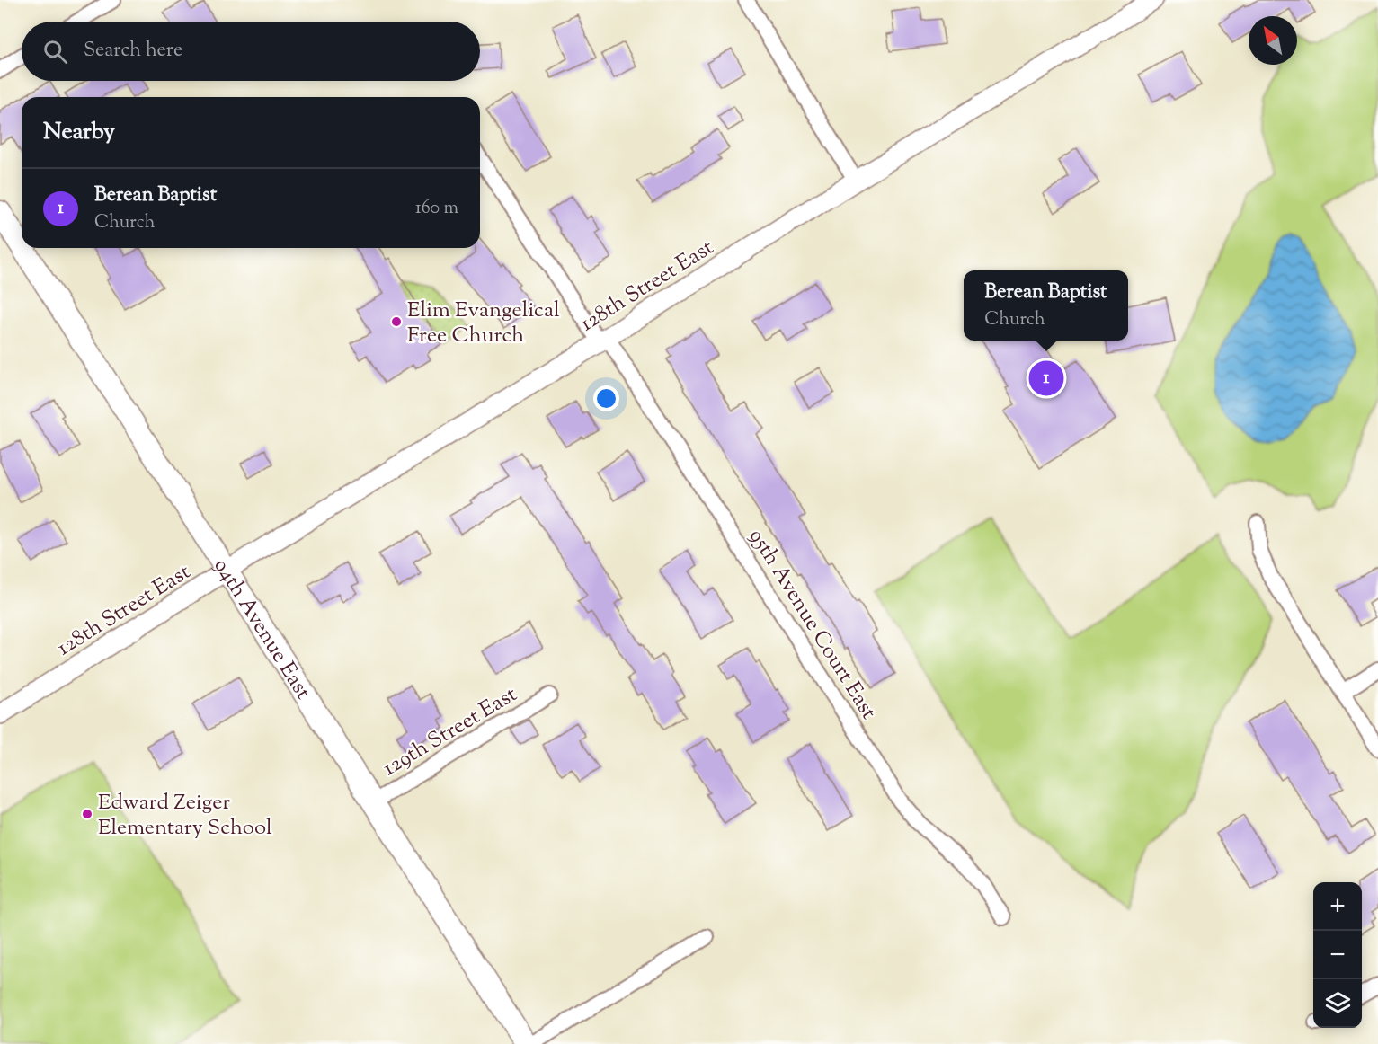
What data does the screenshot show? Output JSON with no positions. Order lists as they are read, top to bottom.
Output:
{
  "streets": {
    "main road": ["94th Avenue East"],
    "street": ["128th Street East", "95th Avenue Court East", "129th Street East"]
  },
  "crossings": [
    ["128th Street East", "95th Avenue Court East"],
    ["128th Street East", "94th Avenue East"],
    ["94th Avenue East", "129th Street East"]
  ],
  "places": ["Elim Evangelical Free Church", "Edward Zeiger Elementary School"],
  "north": "top left",
  "page": {
    "search": "Search here",
    "heading": "Nearby",
    "list": [
      {
        "mark": "1",
        "name": "Berean Baptist",
        "note": "Church",
        "value": "160 m"
      }
    ],
    "popup": ["Berean Baptist", "Church"],
    "pins": "1",
    "map_buttons": ["+", "−"]
  }
}
